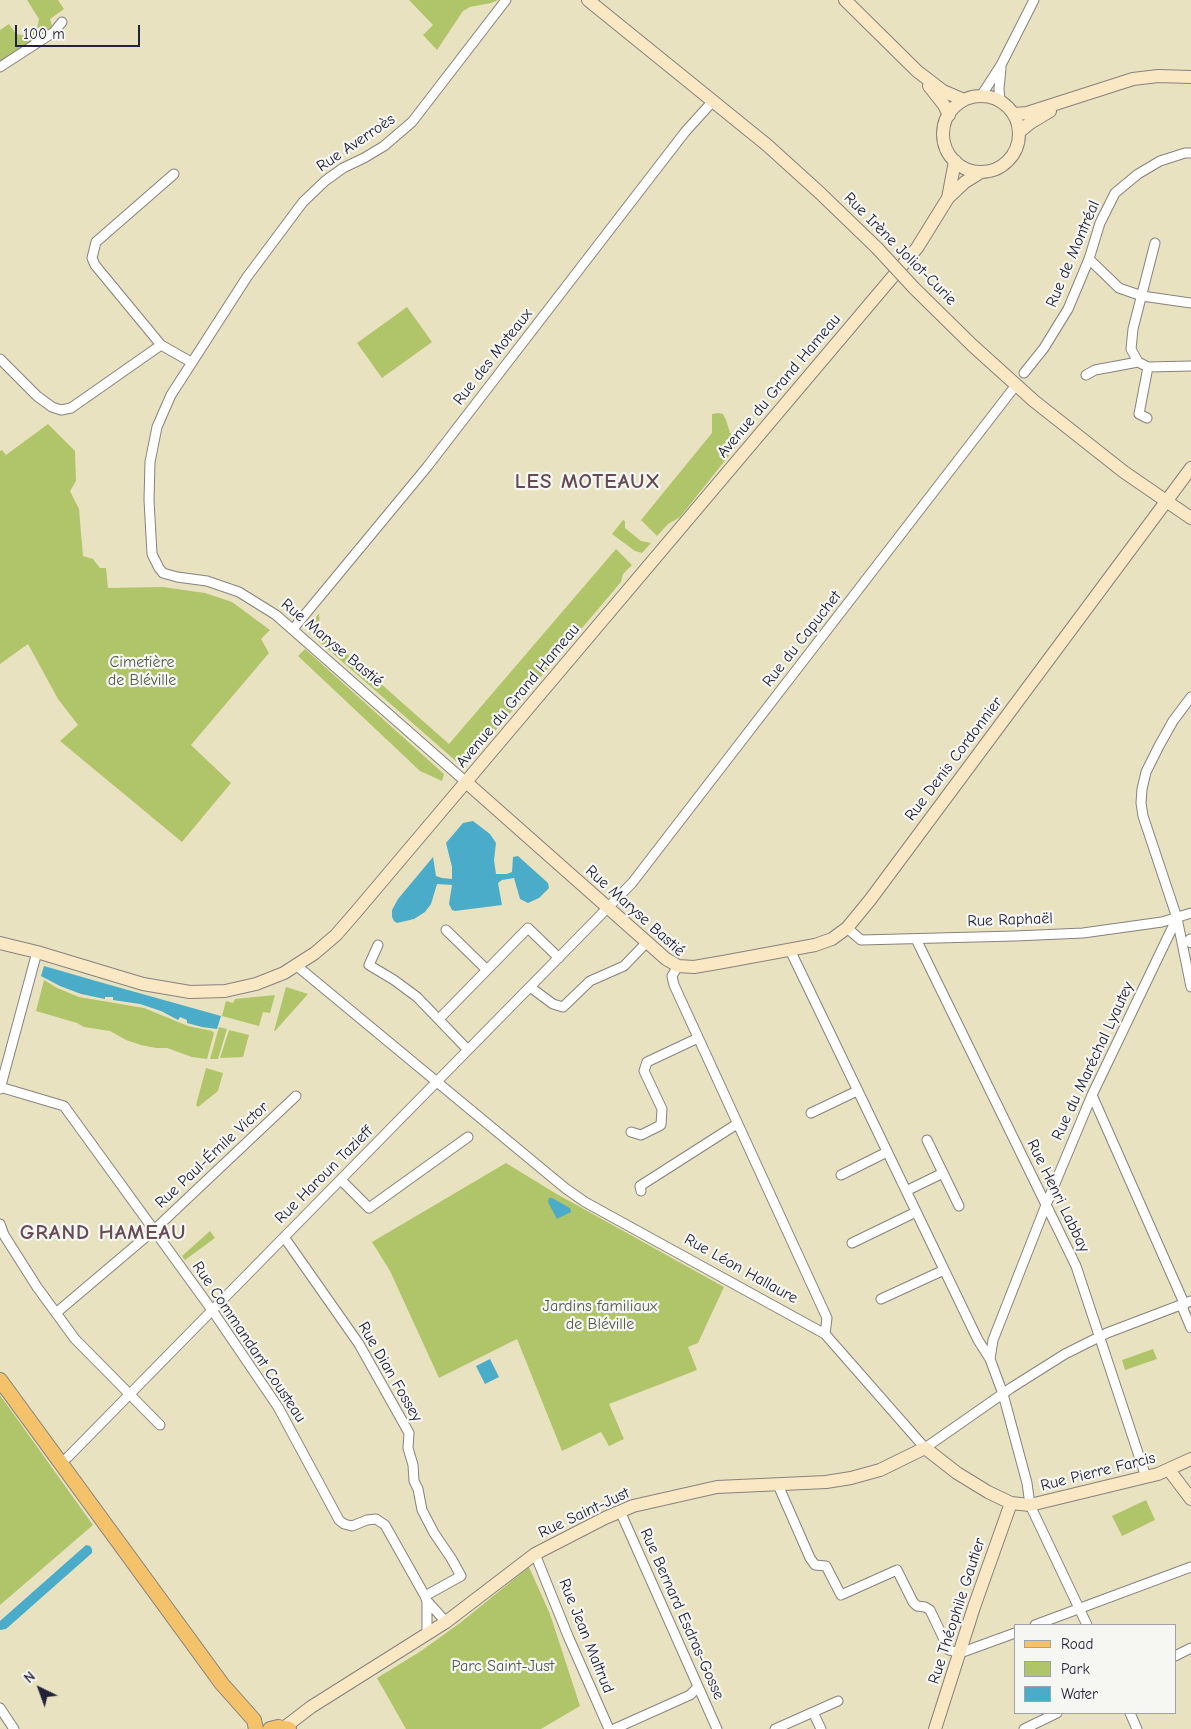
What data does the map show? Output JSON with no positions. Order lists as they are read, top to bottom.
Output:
{
  "streets": {
    "street": [
      "Rue Averroès",
      "Rue Irène Joliot-Curie",
      "Rue de Montréal",
      "Rue des Moteaux",
      "Avenue du Grand Hameau",
      "Rue du Capuchet",
      "Rue Maryse Bastié",
      "Rue Denis Cordonnier",
      "Rue Raphaël",
      "Rue du Maréchal Lyautey",
      "Rue Paul-Émile Victor",
      "Rue Haroun Tazieff",
      "Rue Henri Labbay",
      "Rue Léon Hallaure",
      "Rue Commandant Cousteau",
      "Rue Dian Fossey",
      "Rue Pierre Farcis",
      "Rue Saint-Just",
      "Rue Théophile Gautier",
      "Rue Bernard Esdras-Gosse",
      "Rue Jean Maltrud"
    ]
  },
  "crossings": [
    ["Rue Averroès", "Rue Maryse Bastié"],
    ["Rue Irène Joliot-Curie", "Rue des Moteaux"],
    ["Rue Irène Joliot-Curie", "Rue du Capuchet"],
    ["Rue Irène Joliot-Curie", "Rue Denis Cordonnier"],
    ["Rue des Moteaux", "Rue Maryse Bastié"],
    ["Avenue du Grand Hameau", "Rue Maryse Bastié"],
    ["Avenue du Grand Hameau", "Rue Léon Hallaure"],
    ["Rue du Capuchet", "Rue Maryse Bastié"],
    ["Rue du Capuchet", "Rue Haroun Tazieff"],
    ["Rue Maryse Bastié", "Rue Denis Cordonnier"],
    ["Rue Maryse Bastié", "Rue Haroun Tazieff"],
    ["Rue Maryse Bastié", "Rue Léon Hallaure"],
    ["Rue Denis Cordonnier", "Rue Raphaël"],
    ["Rue Raphaël", "Rue du Maréchal Lyautey"],
    ["Rue Raphaël", "Rue Henri Labbay"],
    ["Rue du Maréchal Lyautey", "Rue Henri Labbay"],
    ["Rue Paul-Émile Victor", "Rue Commandant Cousteau"],
    ["Rue Haroun Tazieff", "Rue Léon Hallaure"],
    ["Rue Haroun Tazieff", "Rue Commandant Cousteau"],
    ["Rue Haroun Tazieff", "Rue Dian Fossey"],
    ["Rue Henri Labbay", "Rue Pierre Farcis"],
    ["Rue Léon Hallaure", "Rue Pierre Farcis"],
    ["Rue Léon Hallaure", "Rue Saint-Just"],
    ["Rue Léon Hallaure", "Rue Théophile Gautier"],
    ["Rue Commandant Cousteau", "Rue Dian Fossey"],
    ["Rue Commandant Cousteau", "Rue Saint-Just"],
    ["Rue Pierre Farcis", "Rue Théophile Gautier"],
    ["Rue Saint-Just", "Rue Bernard Esdras-Gosse"],
    ["Rue Saint-Just", "Rue Jean Maltrud"]
  ],
  "districts": ["LES MOTEAUX", "GRAND HAMEAU"],
  "parks": ["Cimetière de Bléville", "Jardins familiaux de Bléville", "Parc Saint-Just"],
  "legend": ["Road", "Park", "Water"],
  "scale_bar": "100 m",
  "north": "top left"
}
